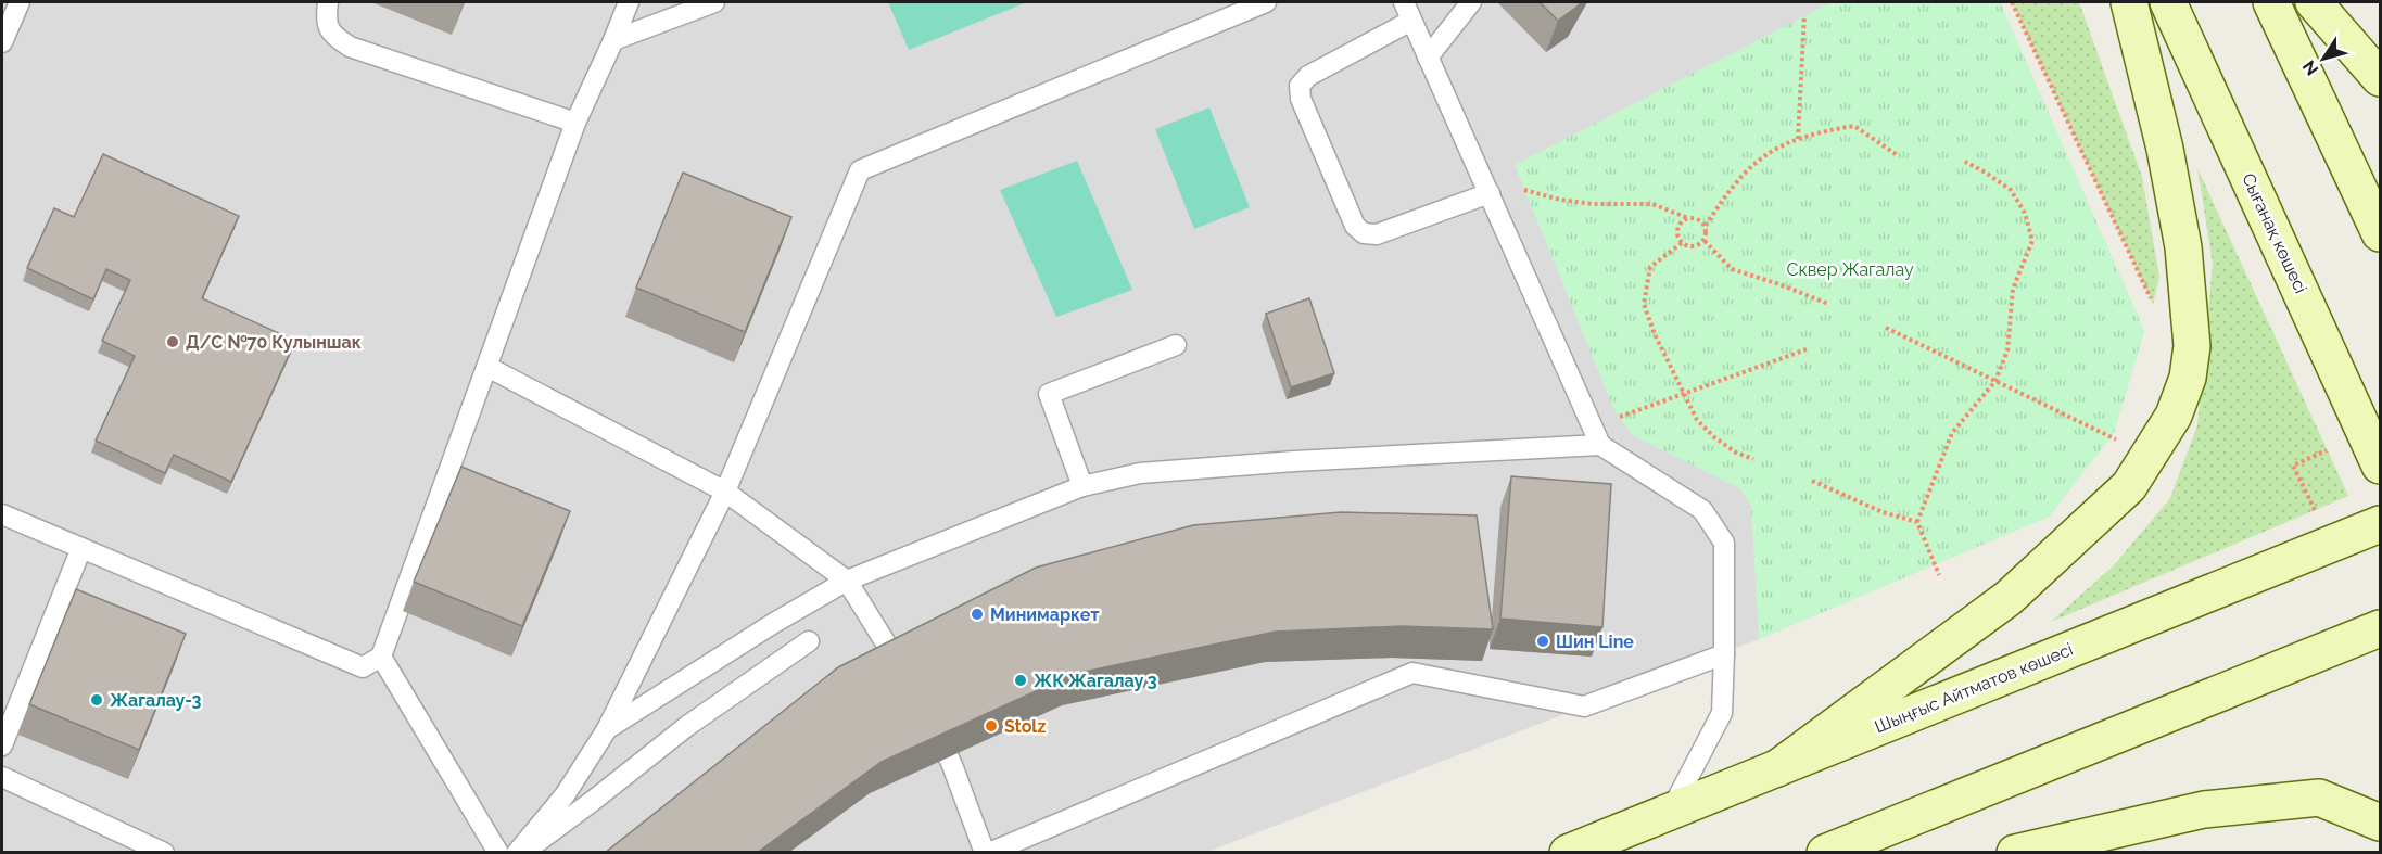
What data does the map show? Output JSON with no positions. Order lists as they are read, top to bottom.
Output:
{
  "streets": {
    "main road": ["Сығанақ көшесі", "Шыңғыс Айтматов көшесі"]
  },
  "parks": ["Сквер Жагалау"],
  "places": [
    "Д/С №70 Кулыншак",
    "Минимаркет",
    "Шин Line",
    "ЖК Жагалау 3",
    "Жагалау-3",
    "Stolz"
  ],
  "north": "bottom left"
}
